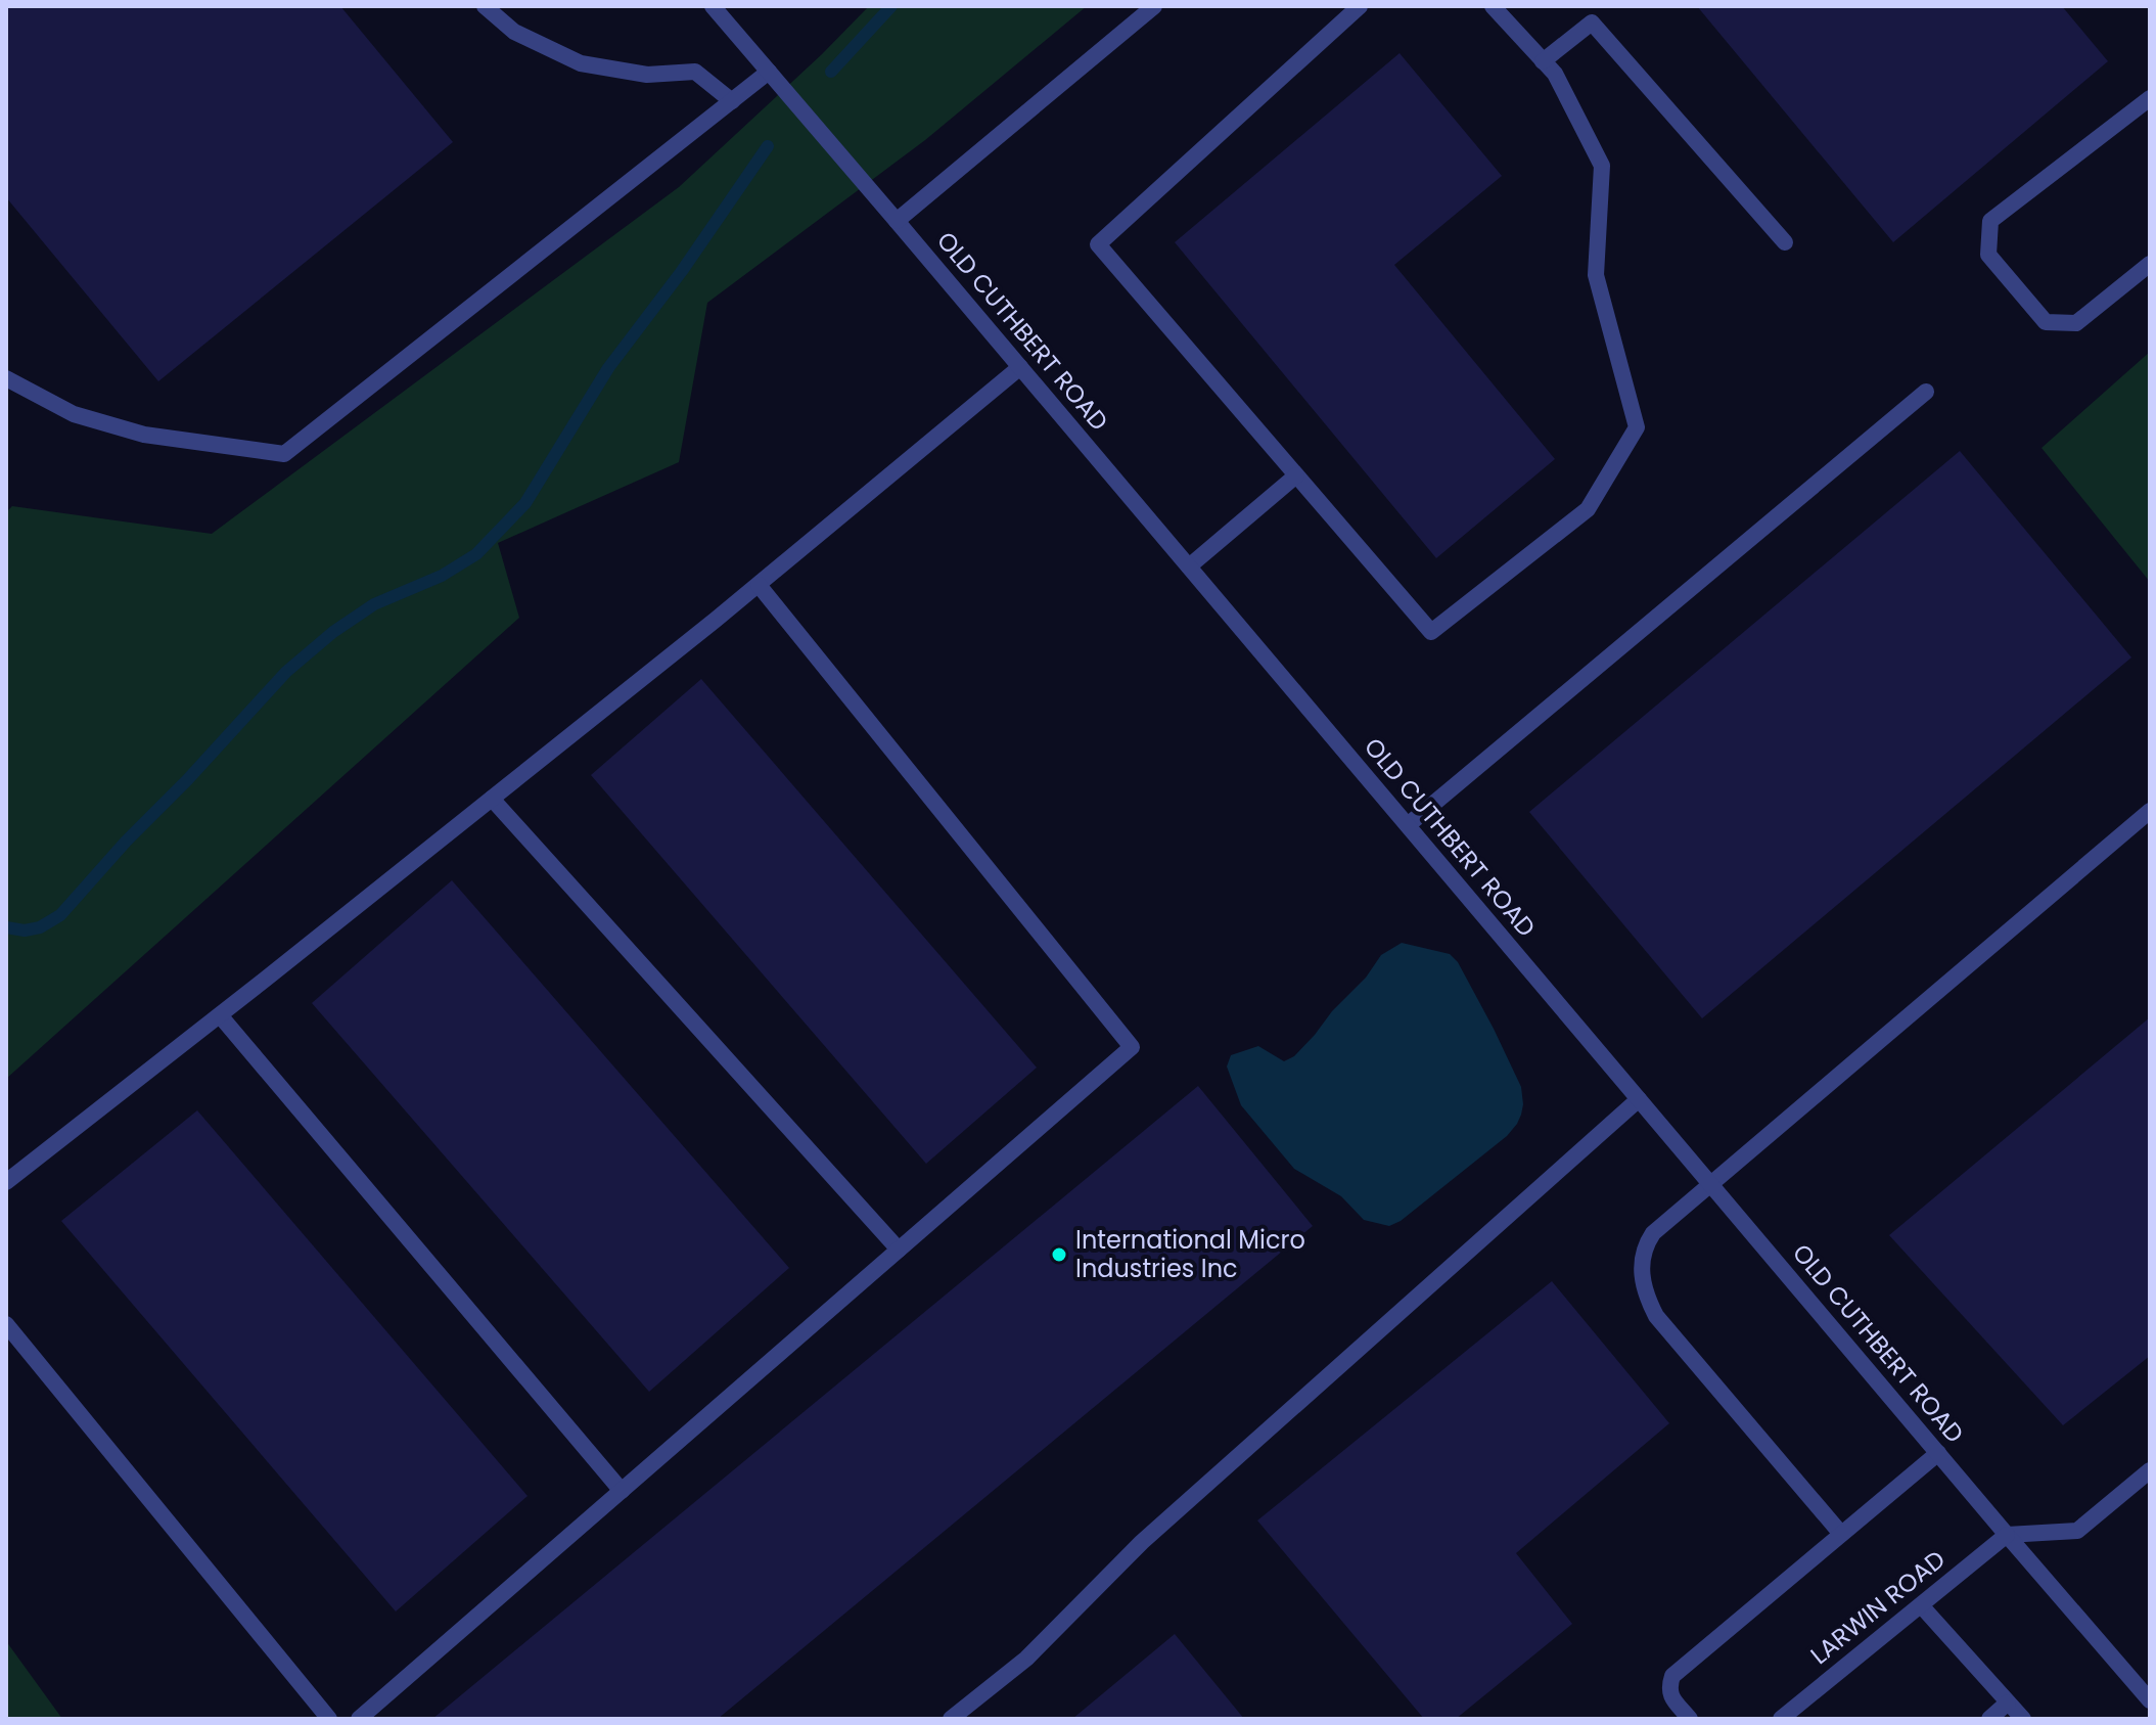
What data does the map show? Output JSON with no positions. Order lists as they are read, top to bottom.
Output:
{
  "streets": {
    "street": ["OLD CUTHBERT ROAD", "LARWIN ROAD"]
  },
  "crossings": [
    ["OLD CUTHBERT ROAD", "LARWIN ROAD"]
  ],
  "places": ["International Micro Industries Inc"]
}
